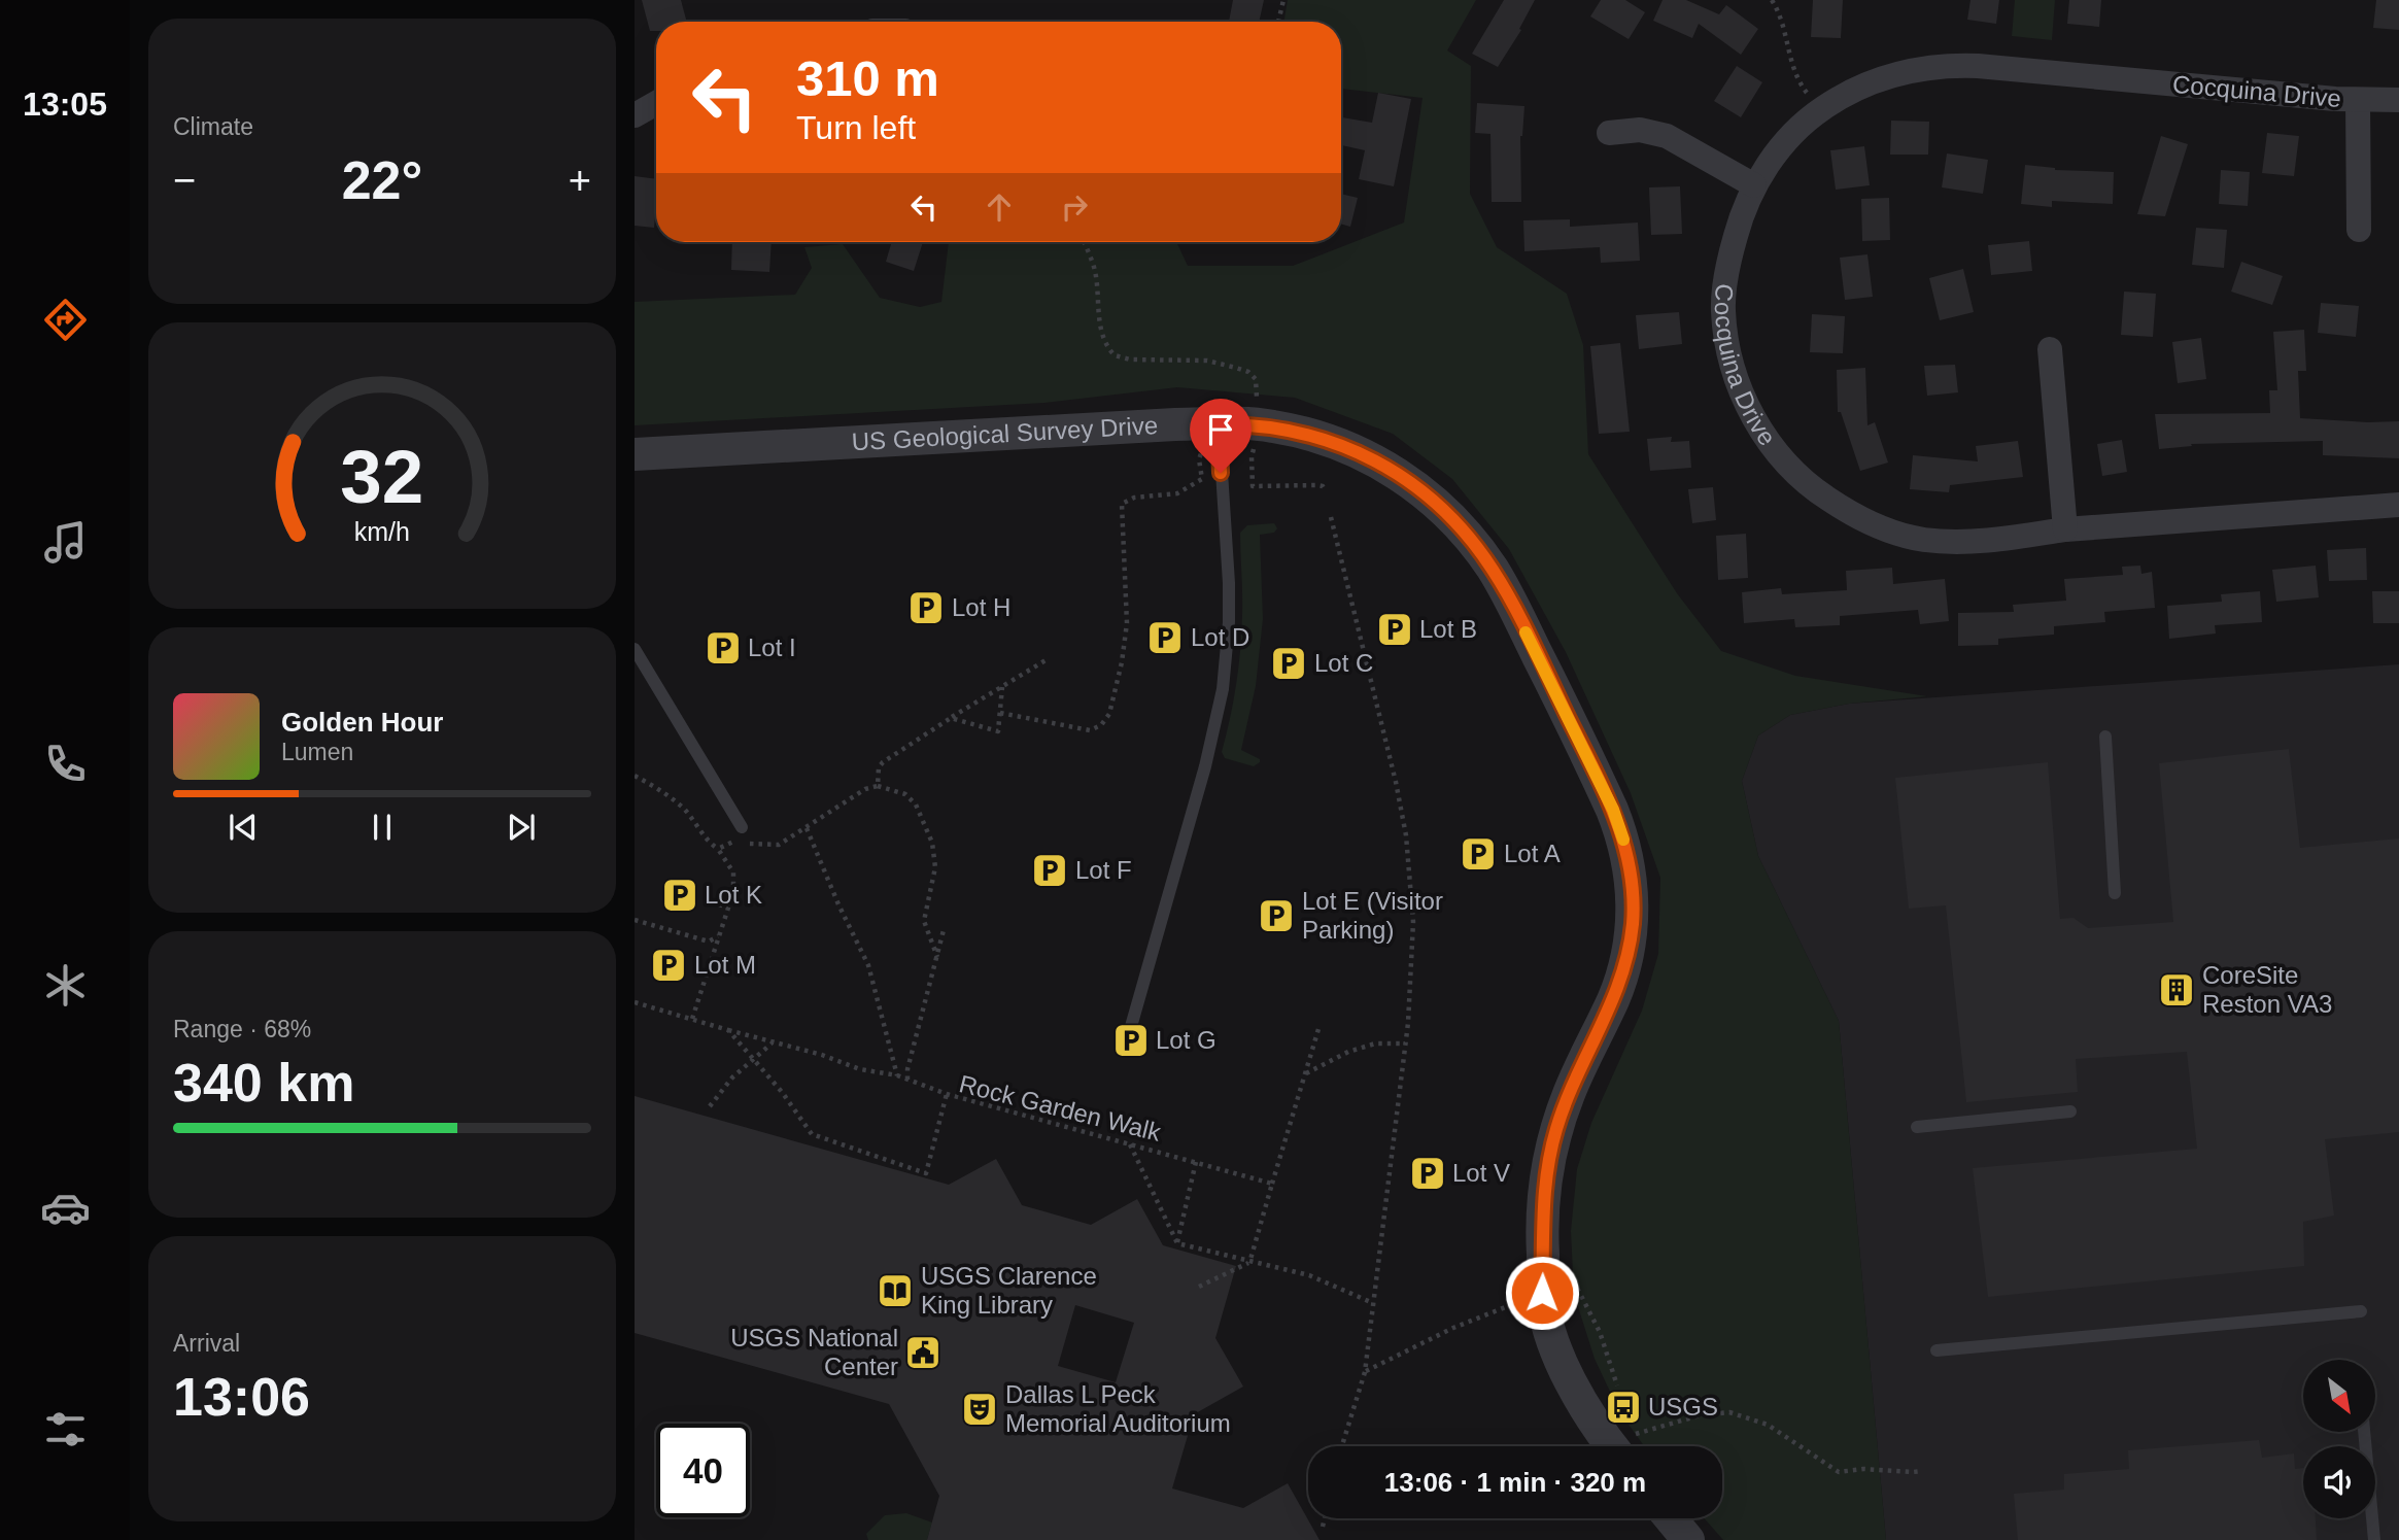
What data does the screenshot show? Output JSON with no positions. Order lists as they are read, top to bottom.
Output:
{
  "streets": {
    "street": ["Cocquina Drive", "US Geological Survey Drive"],
    "path": ["Rock Garden Walk"]
  },
  "places": {
    "parking": [
      "Lot H",
      "Lot B",
      "Lot D",
      "Lot I",
      "Lot C",
      "Lot A",
      "Lot F",
      "Lot K",
      "Lot E (Visitor Parking)",
      "Lot M",
      "Lot G",
      "Lot V"
    ],
    "building": ["CoreSite Reston VA3"],
    "library": ["USGS Clarence King Library"],
    "public building": ["USGS National Center"],
    "bus stop": ["USGS"],
    "theatre": ["Dallas L Peck Memorial Auditorium"]
  },
  "north": "bottom right",
  "page": {
    "tabs": "13:05",
    "tile": [
      "Climate",
      ["Range · 68%", "340 km"],
      ["Arrival", "13:06"]
    ],
    "turn": ["310 m", "Turn left"],
    "heat": ["−", "22°", "+"],
    "song": ["Golden Hour", "Lumen"],
    "limit": "40",
    "trip": "13:06 · 1 min · 320 m",
    "gauge": ["32", "km/h"]
  }
}
